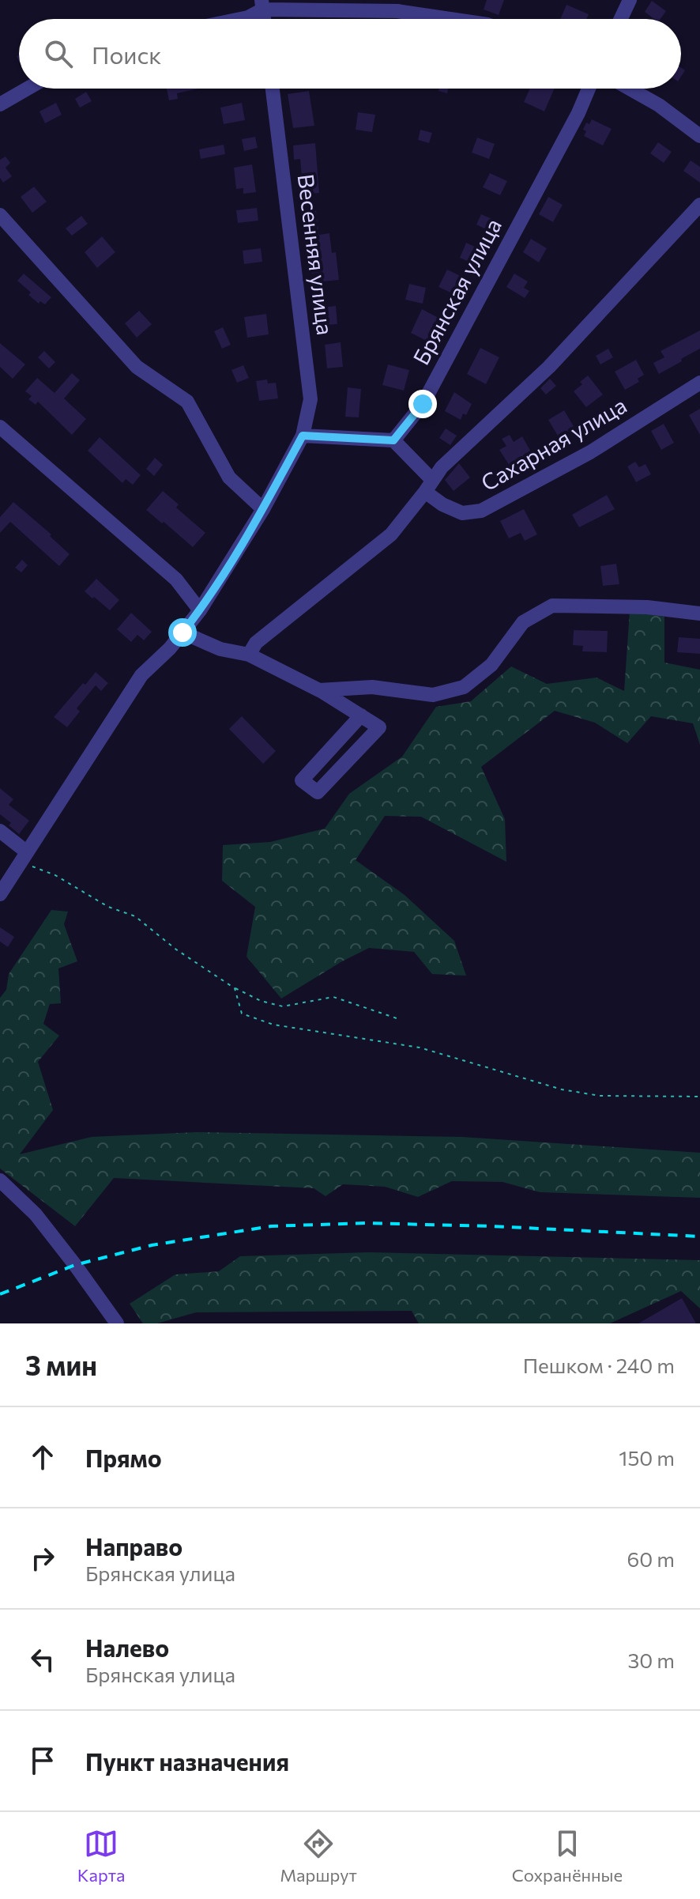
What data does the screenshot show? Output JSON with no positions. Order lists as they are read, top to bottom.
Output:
{
  "streets": {
    "street": ["Весенняя улица", "Брянская улица", "Сахарная улица"]
  },
  "crossings": [
    ["Брянская улица", "Сахарная улица"]
  ],
  "page": {
    "search": "Поиск",
    "heading": ["3 мин", "Пешком · 240 m"],
    "list": [
      ["Прямо", "150 m"],
      ["Направо", "Брянская улица", "60 m"],
      ["Налево", "Брянская улица", "30 m"],
      "Пункт назначения"
    ],
    "nav": ["Карта", "Маршрут", "Сохранённые"]
  }
}
